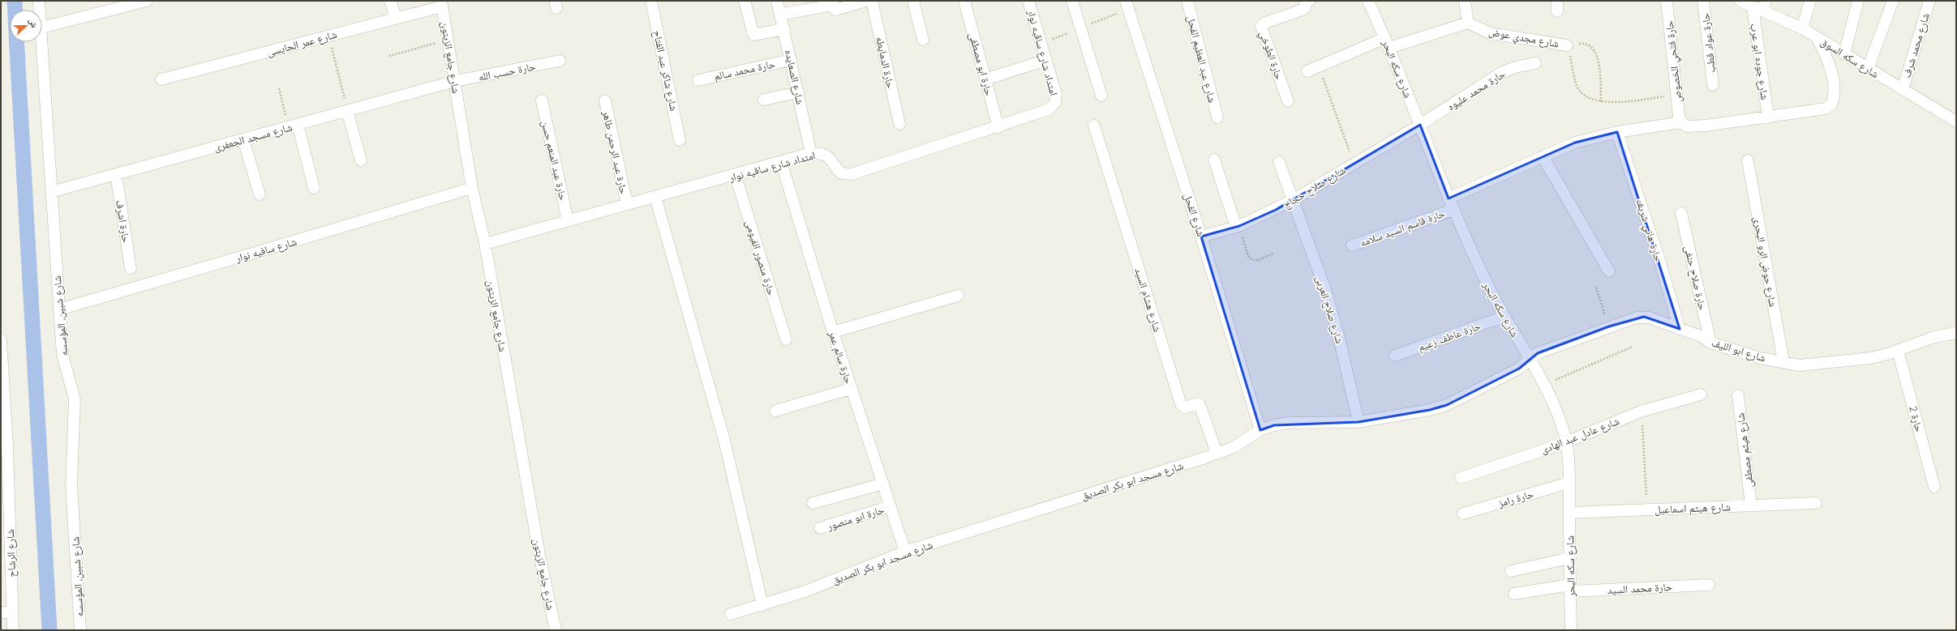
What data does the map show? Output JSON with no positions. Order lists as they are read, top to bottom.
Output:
{
  "streets": {
    "street": [
      "شارع مجدي عوض",
      "شارع عمر الحايسى",
      "حارة عواد قطب",
      "شارع محمد شرف",
      "امتداد شارع ساقيه نوار",
      "حارة الطوخي",
      "شارع جامع الزيتون",
      "شارع سكه السوق",
      "شارع عبد العظيم الفحل",
      "حارة فتحي الخصوص",
      "شارع جوده ابو عرب",
      "حارة الدمايطه",
      "حارة ابو مصطفى",
      "شارع سكه البحر",
      "حارة محمد سالم",
      "شارع شاكر عبد الفتاح",
      "حارة حسب الله",
      "شارع الصعايده",
      "حارة محمد عليوه",
      "شارع مسجد الجعفرى",
      "حارة عبد الرحمن طاهر",
      "حارة عبد المنعم حسن",
      "شارع صلاح حجاج",
      "شارع الفحل",
      "حارة اشرف",
      "حارة قاسم السيد سلامه",
      "حارة هاني شريف",
      "شارع سافيه نوار",
      "حارة منصور الفيومى",
      "شارع حوض الرو البحرى",
      "حارة صلاح حنفى",
      "شارع هشام السيد",
      "شارع صلاح العربى",
      "شارع شبين, المؤسسه",
      "حارة عاطف زعيم",
      "شارع ابو الليف",
      "حارة سالم عمر",
      "حارة 2",
      "شارع عادل عبد الهادى",
      "شارع هيثم مصطفى",
      "شارع مسجد ابو بكر الصديق",
      "حارة رامز",
      "شارع هيثم اسماعيل",
      "حارة ابو منصور",
      "شارع الرشاح",
      "حارة محمد السيد"
    ]
  },
  "crossings": [
    ["شارع عمر الحايسى", "شارع جامع الزيتون"],
    ["شارع محمد شرف", "شارع سكه السوق"],
    ["امتداد شارع ساقيه نوار", "شارع جامع الزيتون"],
    ["امتداد شارع ساقيه نوار", "حارة ابو مصطفى"],
    ["امتداد شارع ساقيه نوار", "شارع الصعايده"],
    ["امتداد شارع ساقيه نوار", "حارة عبد الرحمن طاهر"],
    ["امتداد شارع ساقيه نوار", "حارة عبد المنعم حسن"],
    ["امتداد شارع ساقيه نوار", "حارة منصور الفيومى"],
    ["امتداد شارع ساقيه نوار", "حارة سالم عمر"],
    ["شارع جامع الزيتون", "حارة حسب الله"],
    ["شارع جامع الزيتون", "شارع مسجد الجعفرى"],
    ["شارع جامع الزيتون", "شارع سافيه نوار"],
    ["شارع سكه السوق", "شارع جوده ابو عرب"],
    ["شارع سكه البحر", "حارة محمد عليوه"],
    ["شارع سكه البحر", "شارع صلاح حجاج"],
    ["شارع سكه البحر", "حارة قاسم السيد سلامه"],
    ["شارع سكه البحر", "حارة عاطف زعيم"],
    ["شارع سكه البحر", "شارع ابو الليف"],
    ["شارع سكه البحر", "شارع عادل عبد الهادى"],
    ["شارع سكه البحر", "شارع مسجد ابو بكر الصديق"],
    ["شارع سكه البحر", "حارة رامز"],
    ["شارع سكه البحر", "شارع هيثم اسماعيل"],
    ["شارع سكه البحر", "حارة محمد السيد"],
    ["حارة محمد سالم", "شارع الصعايده"],
    ["حارة حسب الله", "شارع مسجد الجعفرى"],
    ["حارة محمد عليوه", "شارع صلاح حجاج"],
    ["شارع مسجد الجعفرى", "حارة اشرف"],
    ["شارع مسجد الجعفرى", "شارع شبين, المؤسسه"],
    ["شارع صلاح حجاج", "شارع الفحل"],
    ["شارع صلاح حجاج", "شارع صلاح العربى"],
    ["شارع الفحل", "شارع مسجد ابو بكر الصديق"],
    ["حارة هاني شريف", "شارع ابو الليف"],
    ["شارع سافيه نوار", "شارع شبين, المؤسسه"],
    ["شارع حوض الرو البحرى", "شارع ابو الليف"],
    ["حارة صلاح حنفى", "شارع ابو الليف"],
    ["شارع هشام السيد", "شارع مسجد ابو بكر الصديق"],
    ["شارع صلاح العربى", "شارع مسجد ابو بكر الصديق"],
    ["شارع ابو الليف", "حارة 2"],
    ["شارع ابو الليف", "شارع مسجد ابو بكر الصديق"],
    ["حارة سالم عمر", "شارع مسجد ابو بكر الصديق"],
    ["حارة سالم عمر", "حارة ابو منصور"],
    ["شارع هيثم مصطفى", "شارع هيثم اسماعيل"]
  ],
  "north": "right"
}
